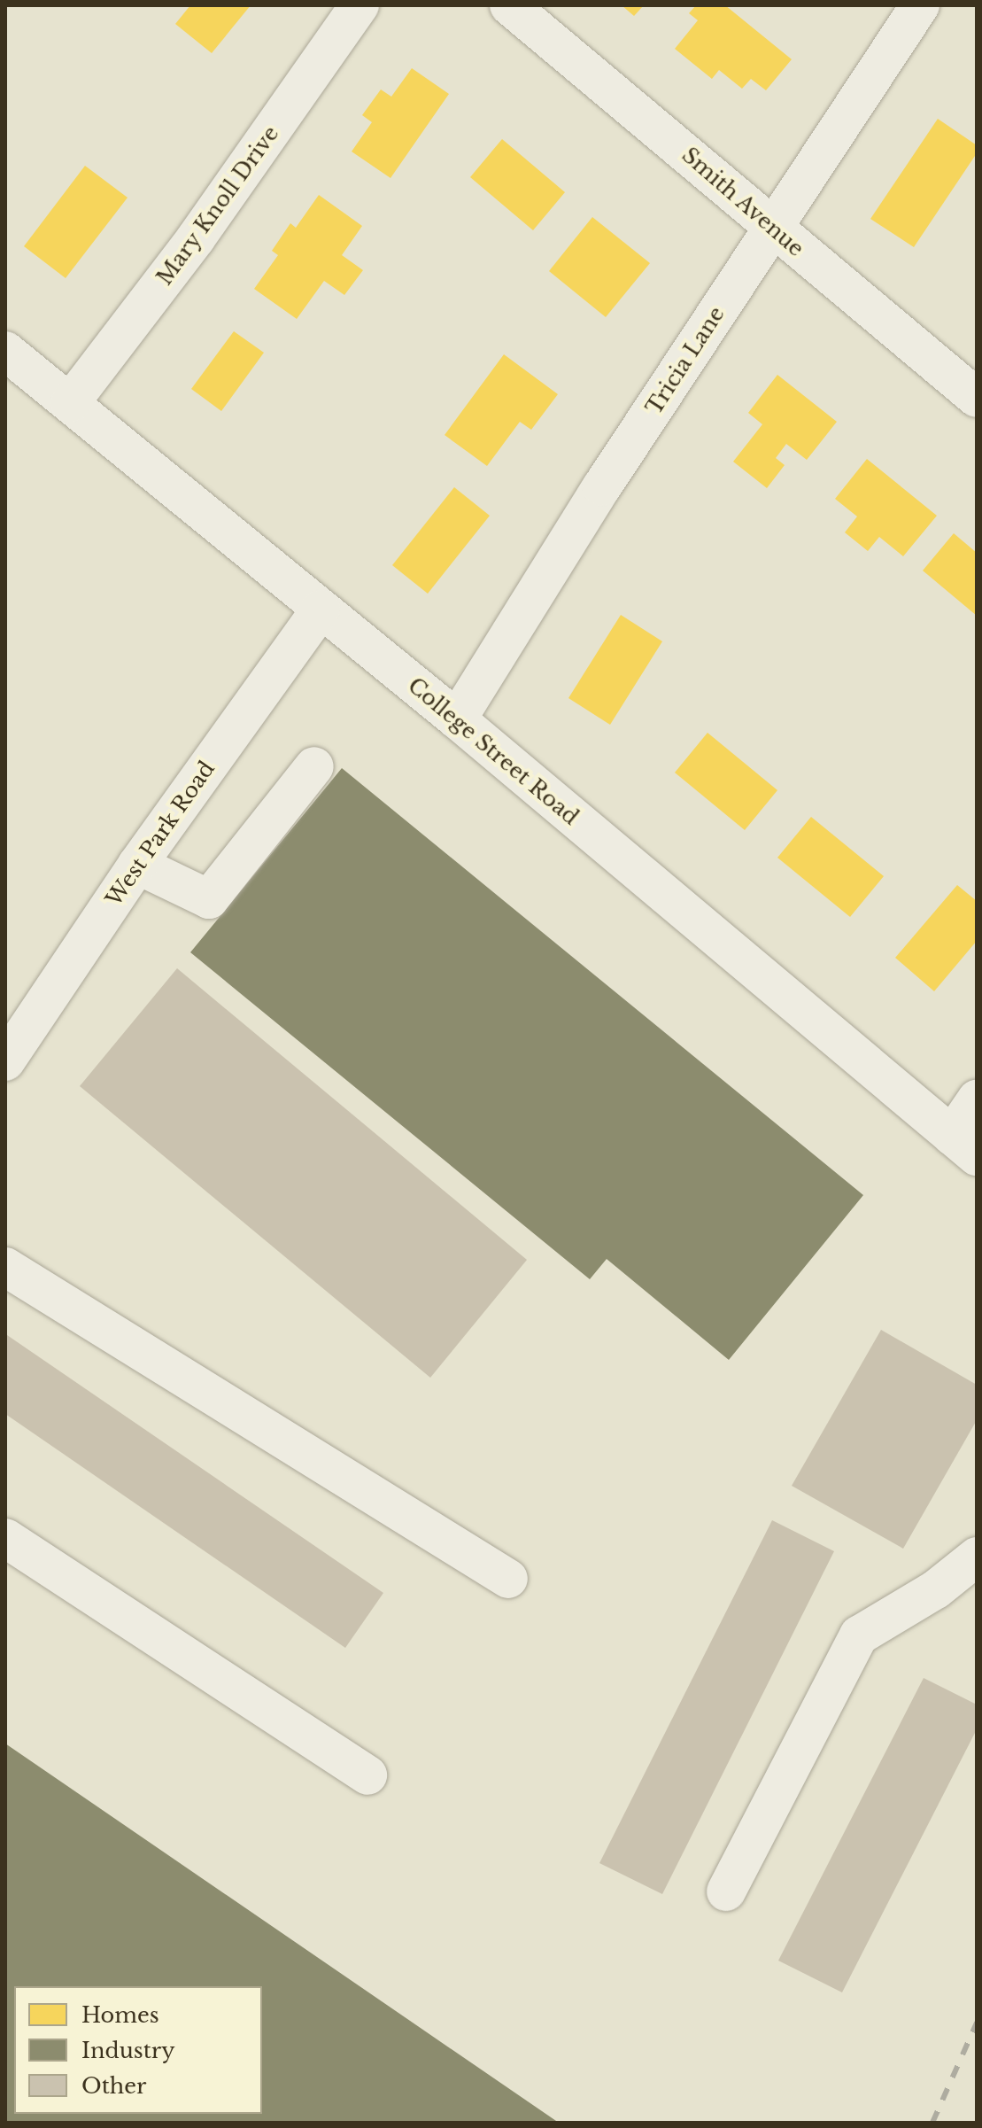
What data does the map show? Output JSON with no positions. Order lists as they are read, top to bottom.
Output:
{
  "streets": {
    "street": [
      "Smith Avenue",
      "Mary Knoll Drive",
      "Tricia Lane",
      "College Street Road",
      "West Park Road"
    ]
  },
  "crossings": [
    ["Smith Avenue", "Tricia Lane"],
    ["Mary Knoll Drive", "College Street Road"],
    ["Tricia Lane", "College Street Road"],
    ["College Street Road", "West Park Road"]
  ],
  "legend": ["Homes", "Industry", "Other"]
}
